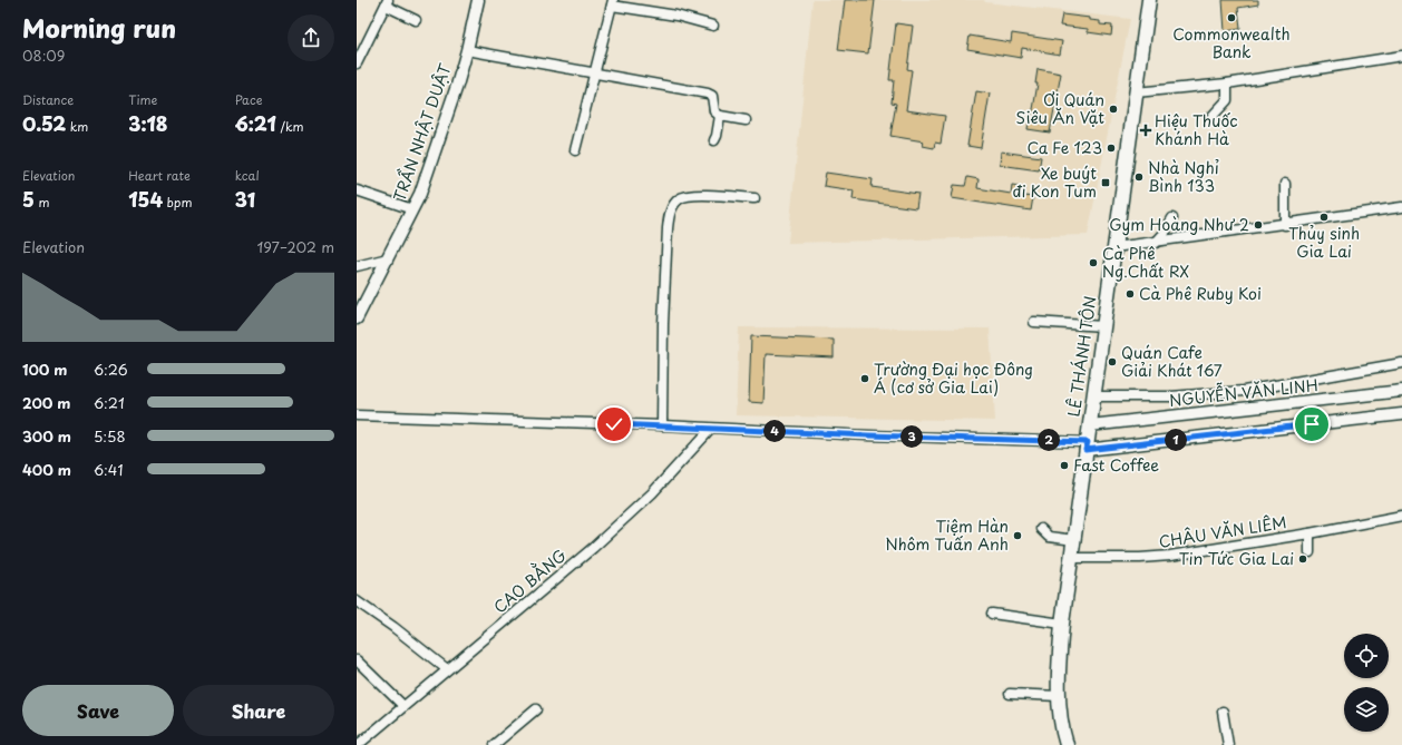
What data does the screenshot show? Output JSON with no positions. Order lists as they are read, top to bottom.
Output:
{
  "streets": {
    "main road": ["LÊ THÁNH TÔN"],
    "street": [
      "TRẦN NHẬT DUẬT",
      "NGUYỄN VĂN LINH",
      "CHÂU VĂN LIÊM",
      "CAO BẰNG"
    ]
  },
  "crossings": [
    ["LÊ THÁNH TÔN", "NGUYỄN VĂN LINH"],
    ["LÊ THÁNH TÔN", "CHÂU VĂN LIÊM"]
  ],
  "places": {
    "other": [
      "Commonwealth Bank",
      "Ơi Quán Siêu Ăn Vặt",
      "Ca Fe 123",
      "Nhà Nghỉ Bình 133",
      "Thủy sinh Gia Lai",
      "Gym Hoàng Như 2",
      "Cà Phê Ng.Chất RX",
      "Cà Phê Ruby Koi",
      "Quán Cafe Giải Khát 167",
      "Trường Đại học Đông Á (cơ sở Gia Lai)",
      "Fast Coffee",
      "Tiệm Hàn Nhôm Tuấn Anh",
      "Tin Tức Gia Lai"
    ],
    "health": ["Hiệu Thuốc Khánh Hà"],
    "transit": ["Xe buýt đi Kon Tum"]
  },
  "page": {
    "heading": ["Morning run", "08:09"],
    "stats": [
      ["Distance", "0.52 km"],
      ["Time", "3:18"],
      ["Pace", "6:21 /km"],
      ["Elevation", "5 m"],
      ["Heart rate", "154 bpm"],
      ["kcal", "31"]
    ],
    "chart": ["Elevation", "197–202 m"],
    "list": [
      {
        "name": "100 m",
        "note": "6:26"
      },
      {
        "name": "200 m",
        "note": "6:21"
      },
      {
        "name": "300 m",
        "note": "5:58"
      },
      {
        "name": "400 m",
        "note": "6:41"
      }
    ],
    "pins": [
      "4",
      "3",
      "1",
      "2"
    ],
    "buttons": ["Save", "Share"]
  }
}
